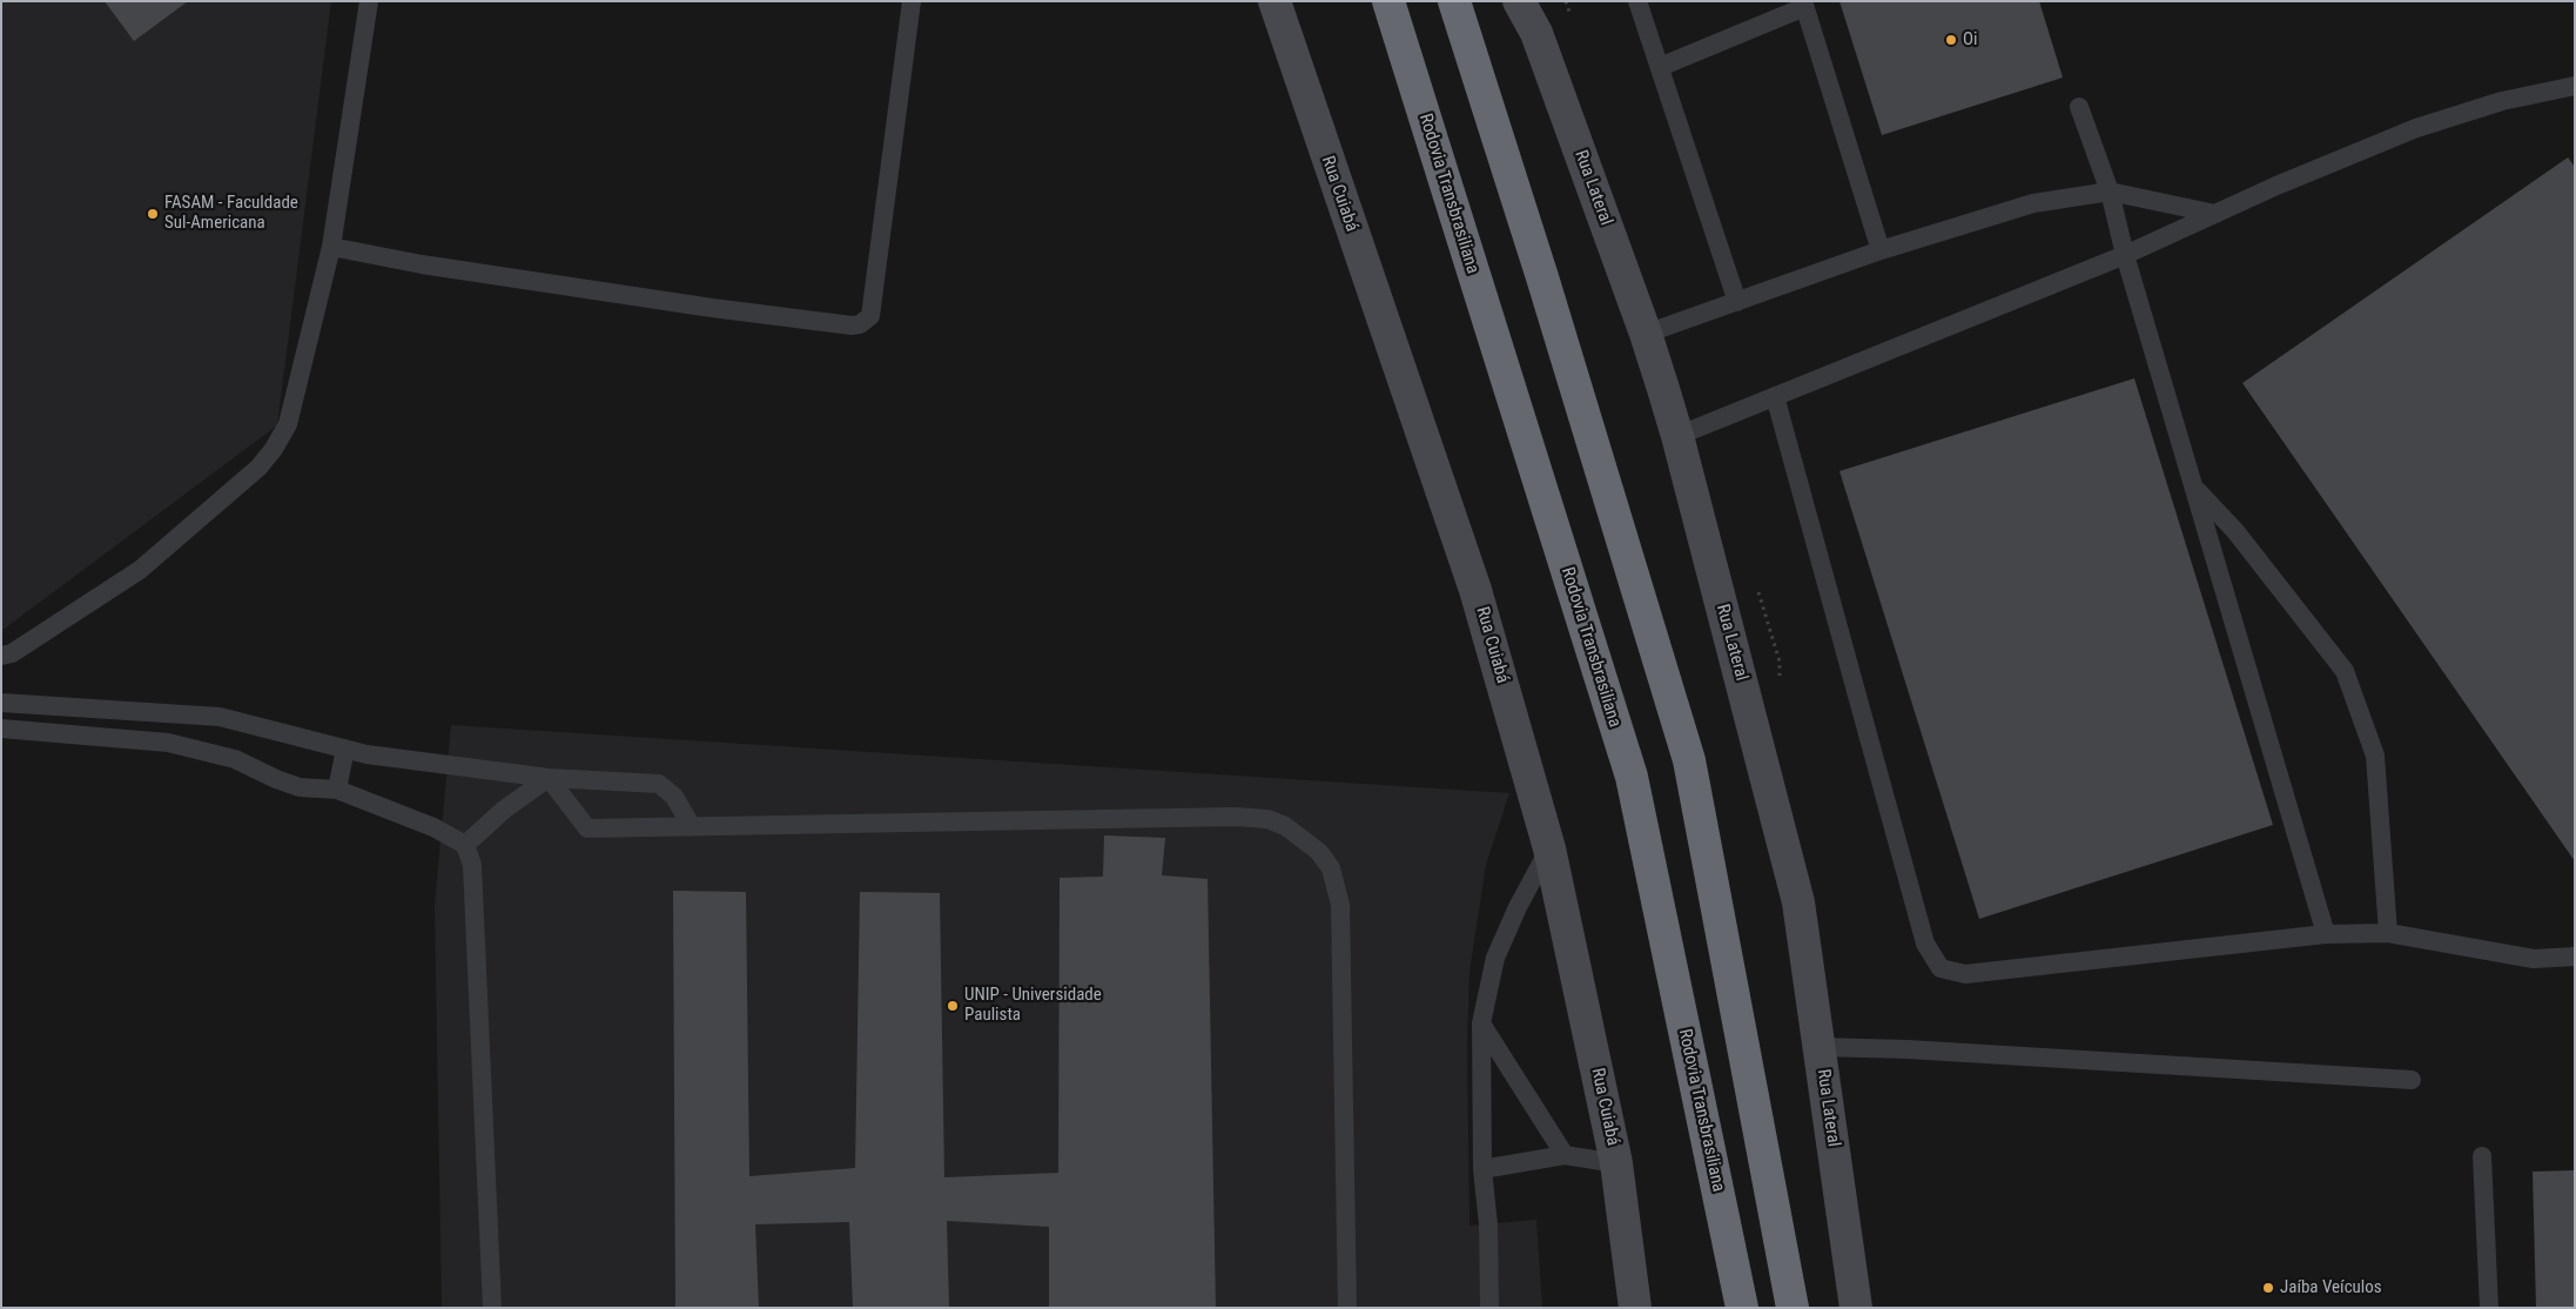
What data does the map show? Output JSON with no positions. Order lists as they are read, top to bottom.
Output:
{
  "streets": {
    "highway": ["Rodovia Transbrasiliana"],
    "main road": ["Rua Lateral", "Rua Cuiabá"]
  },
  "places": [
    "Oi",
    "FASAM - Faculdade Sul-Americana",
    "UNIP - Universidade Paulista",
    "Jaíba Veículos"
  ]
}
